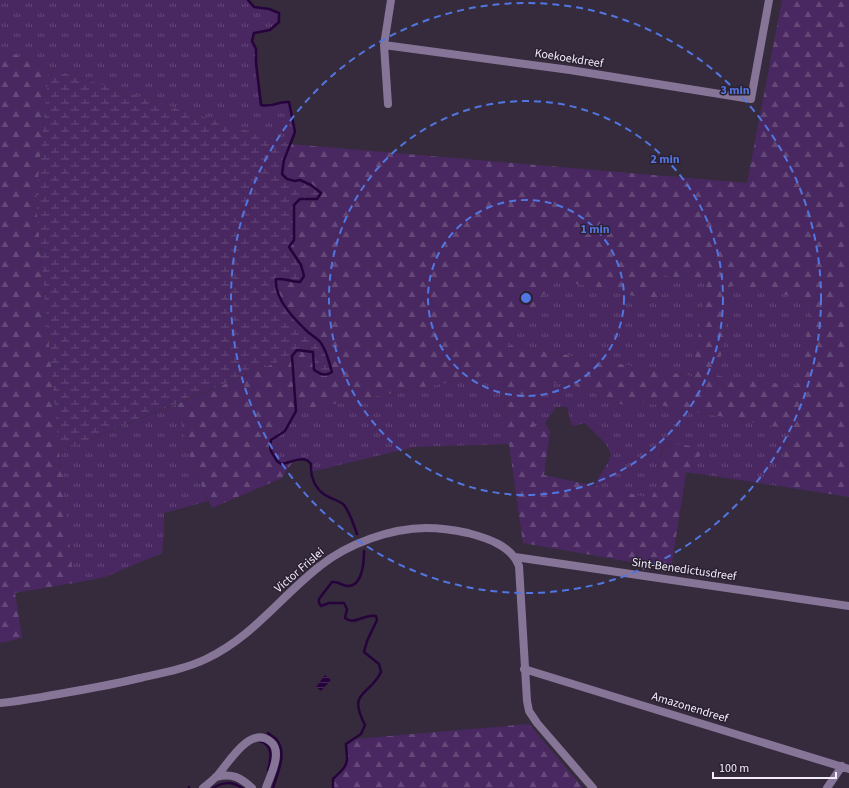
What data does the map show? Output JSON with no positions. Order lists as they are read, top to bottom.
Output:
{
  "streets": {
    "street": [
      "Koekoekdreef",
      "Sint-Benedictusdreef",
      "Victor Frislei",
      "Amazonendreef"
    ]
  },
  "crossings": [
    ["Sint-Benedictusdreef", "Victor Frislei"]
  ],
  "scale_bar": "100 m",
  "rings": ["3 min", "2 min", "1 min"]
}
